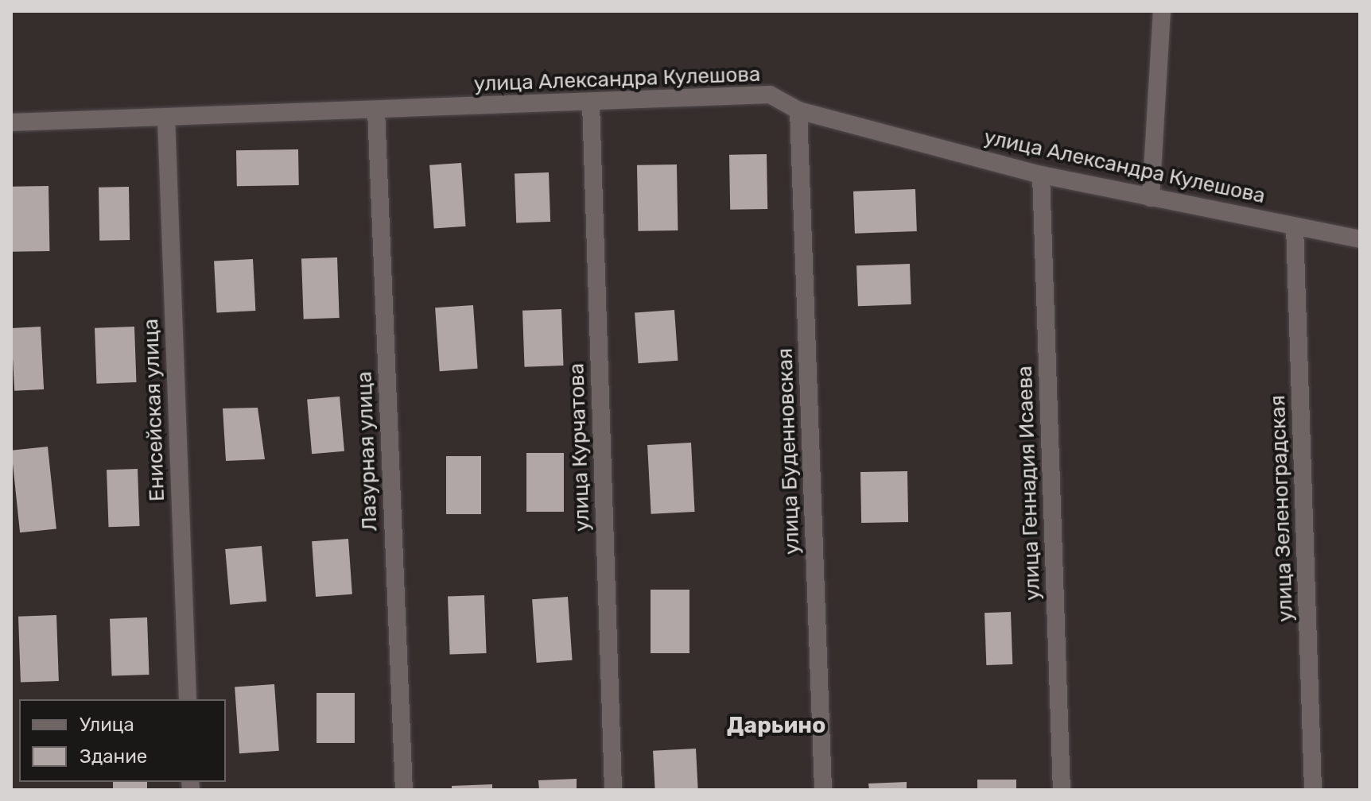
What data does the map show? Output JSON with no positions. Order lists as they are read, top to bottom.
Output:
{
  "streets": {
    "street": [
      "улица Александра Кулешова",
      "Енисейская улица",
      "улица Курчатова",
      "Лазурная улица",
      "улица Буденновская",
      "улица Геннадия Исаева",
      "улица Зеленоградская"
    ]
  },
  "crossings": [
    ["улица Александра Кулешова", "Енисейская улица"],
    ["улица Александра Кулешова", "улица Курчатова"],
    ["улица Александра Кулешова", "Лазурная улица"],
    ["улица Александра Кулешова", "улица Буденновская"],
    ["улица Александра Кулешова", "улица Геннадия Исаева"],
    ["улица Александра Кулешова", "улица Зеленоградская"]
  ],
  "districts": ["Дарьино"],
  "legend": ["Улица", "Здание"]
}
